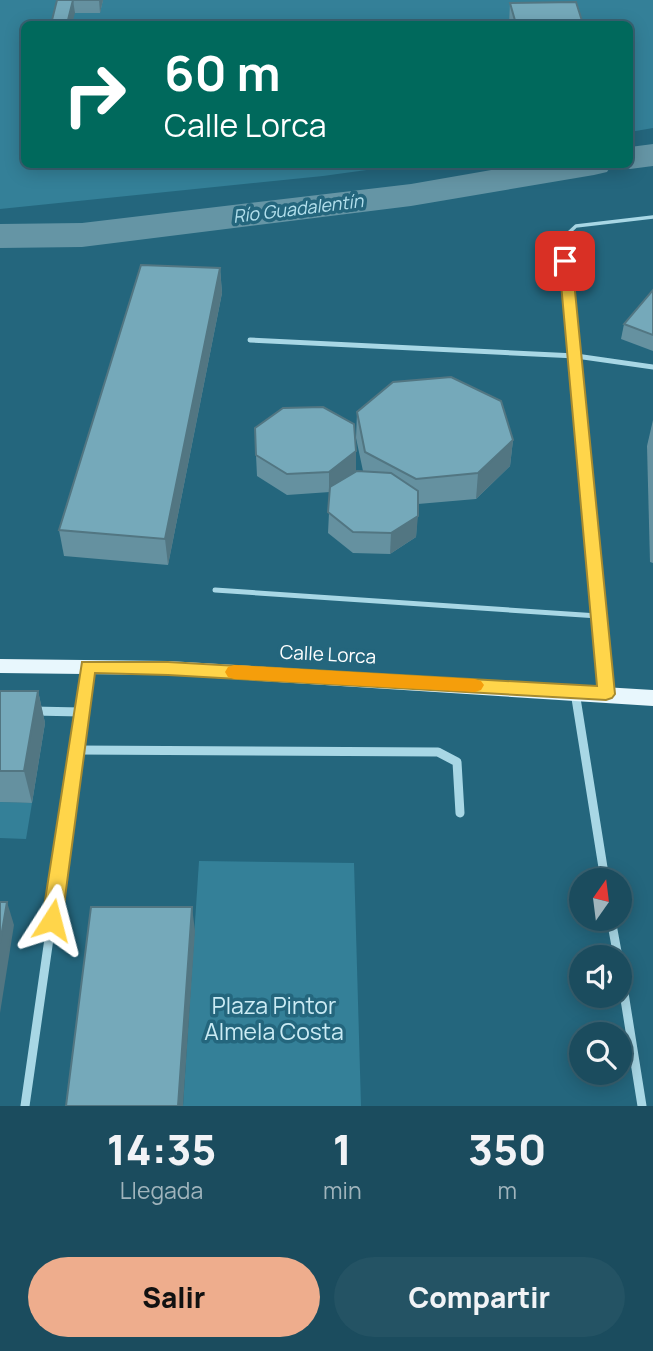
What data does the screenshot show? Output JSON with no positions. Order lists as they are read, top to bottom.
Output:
{
  "streets": {
    "main road": ["Calle Lorca"]
  },
  "water": ["Río Guadalentín"],
  "parks": ["Plaza Pintor Almela Costa"],
  "north": "top",
  "page": {
    "turn": ["60 m", "Calle Lorca"],
    "eta": [
      "14:35",
      "Llegada",
      "1",
      "min",
      "350",
      "m"
    ],
    "buttons": ["Salir", "Compartir"]
  }
}
